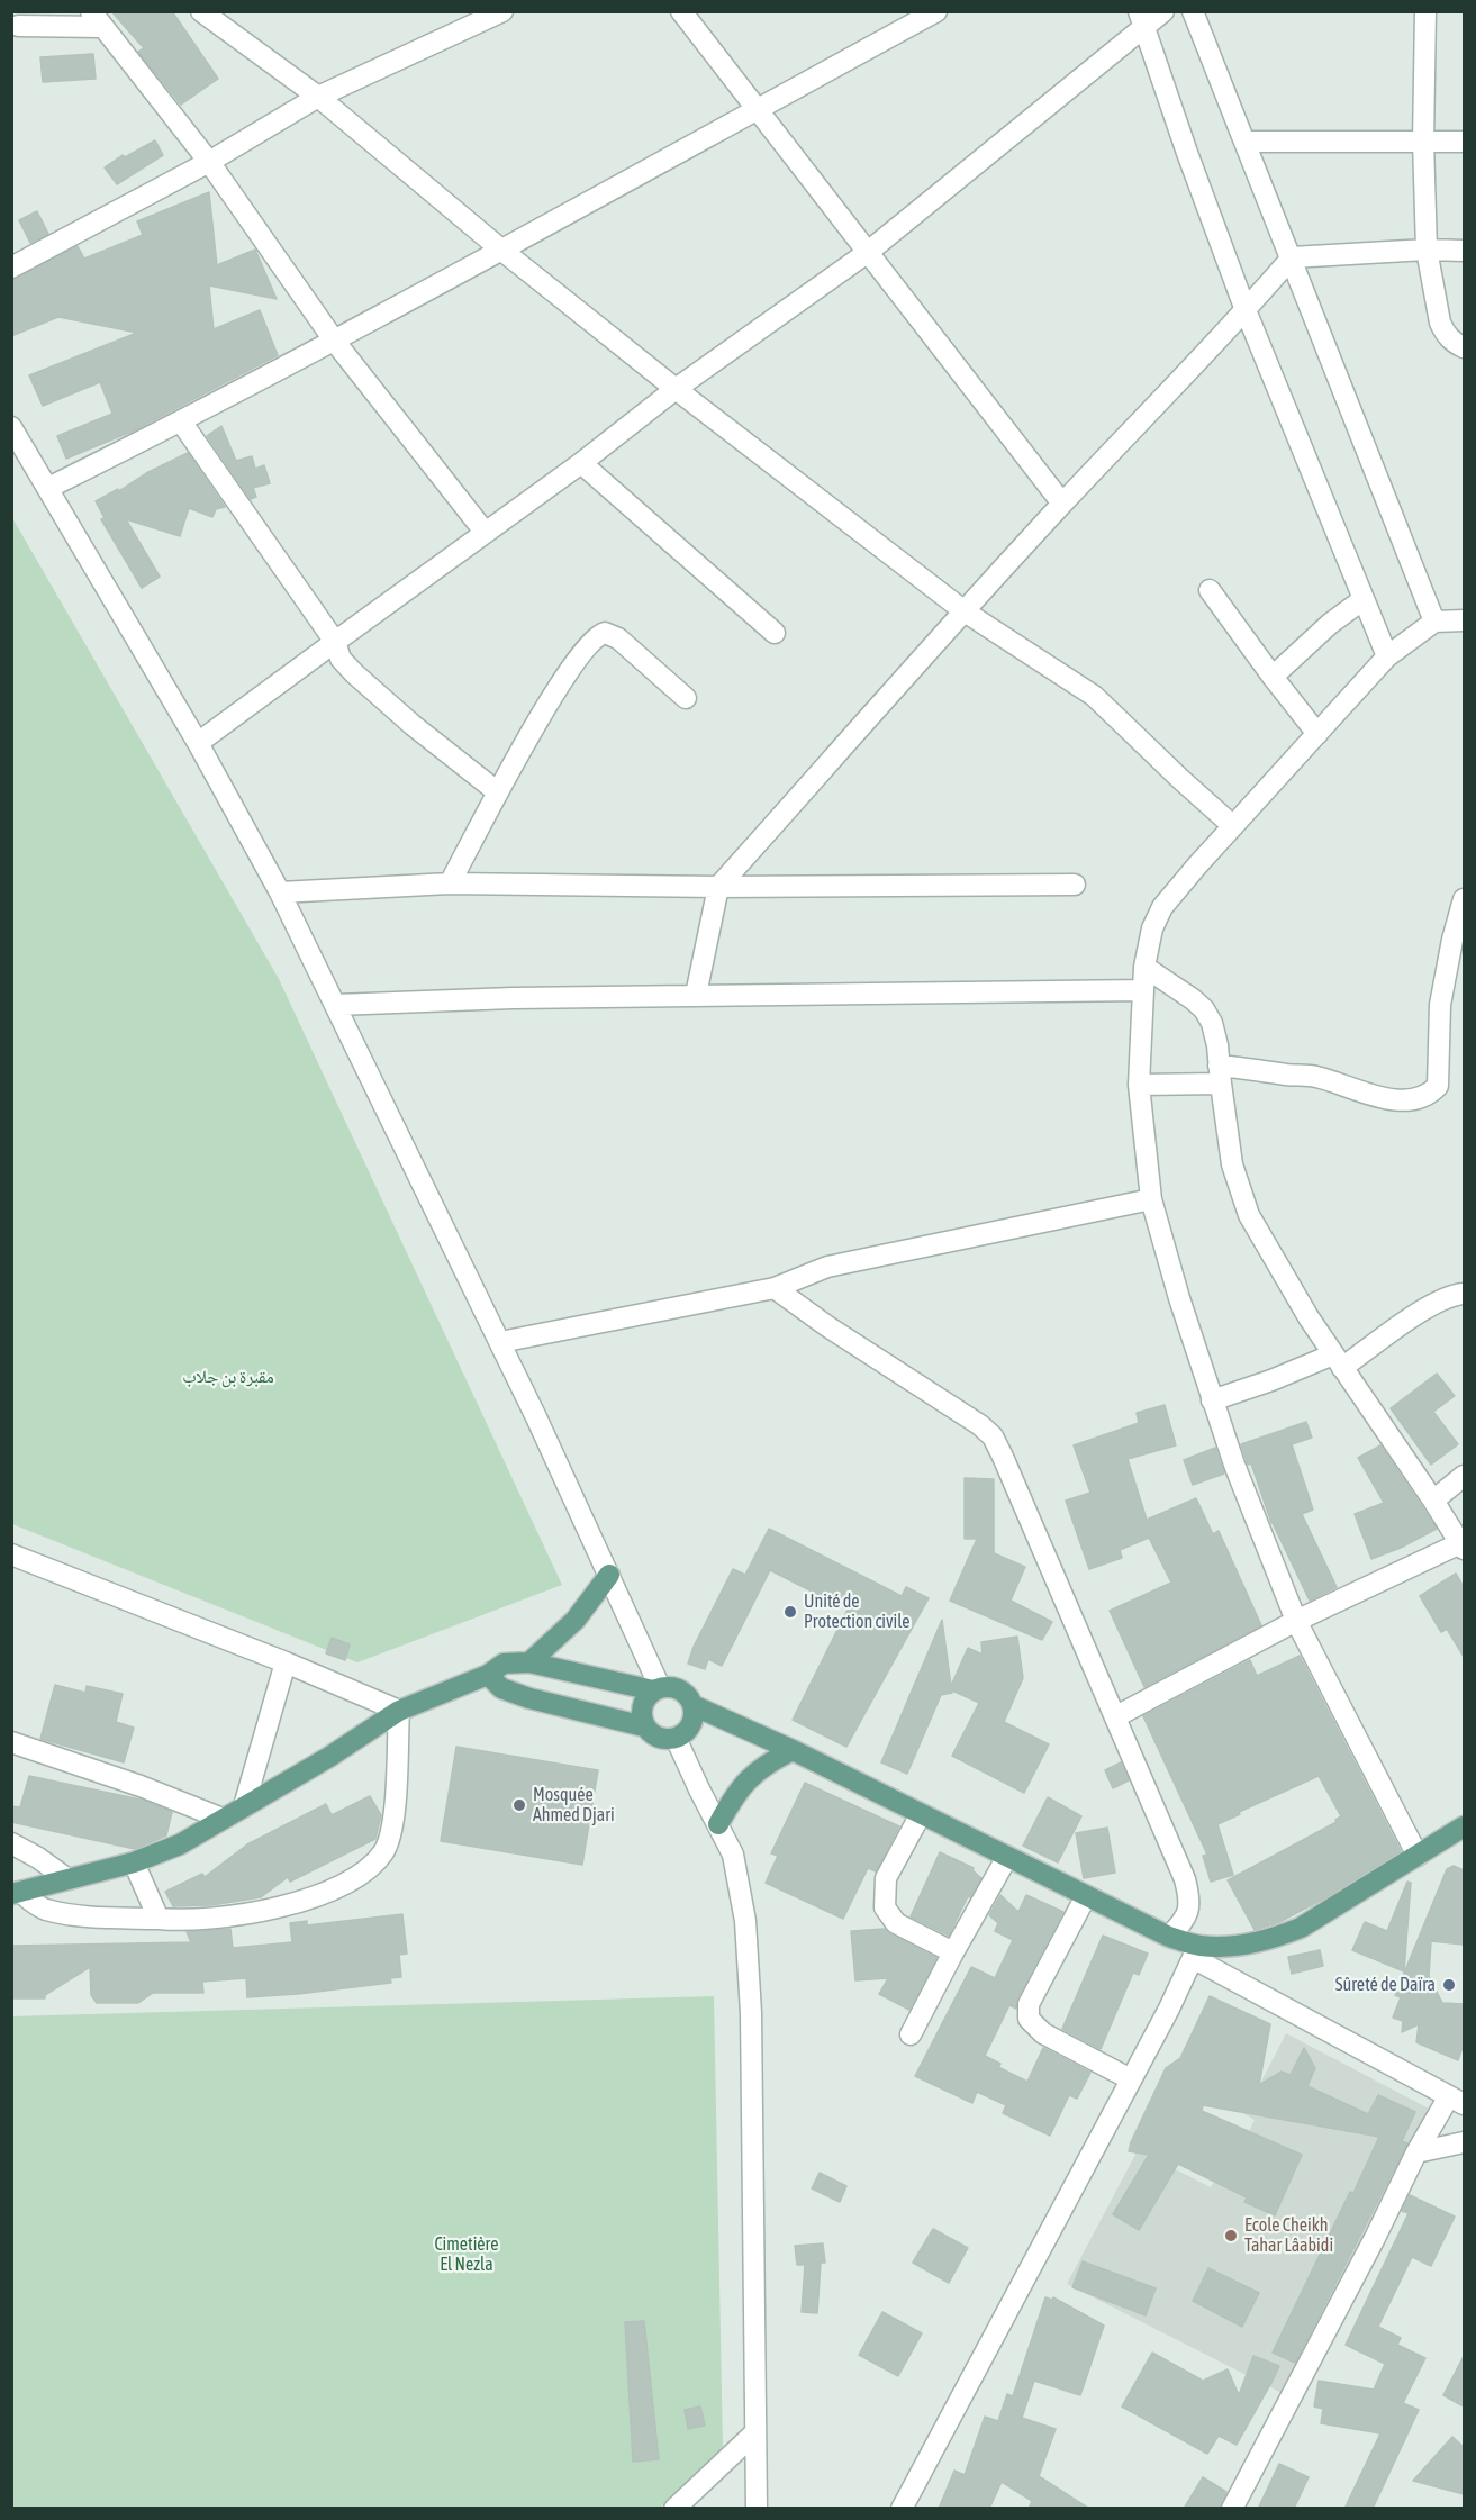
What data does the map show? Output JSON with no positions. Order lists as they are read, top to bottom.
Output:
{
  "parks": ["مقبرة بن جلاب", "Cimetière El Nezla"],
  "places": [
    "Unité de Protection civile",
    "Mosquée Ahmed Djari",
    "Sûreté de Daïra",
    "Ecole Cheikh Tahar Lâabidi"
  ]
}
